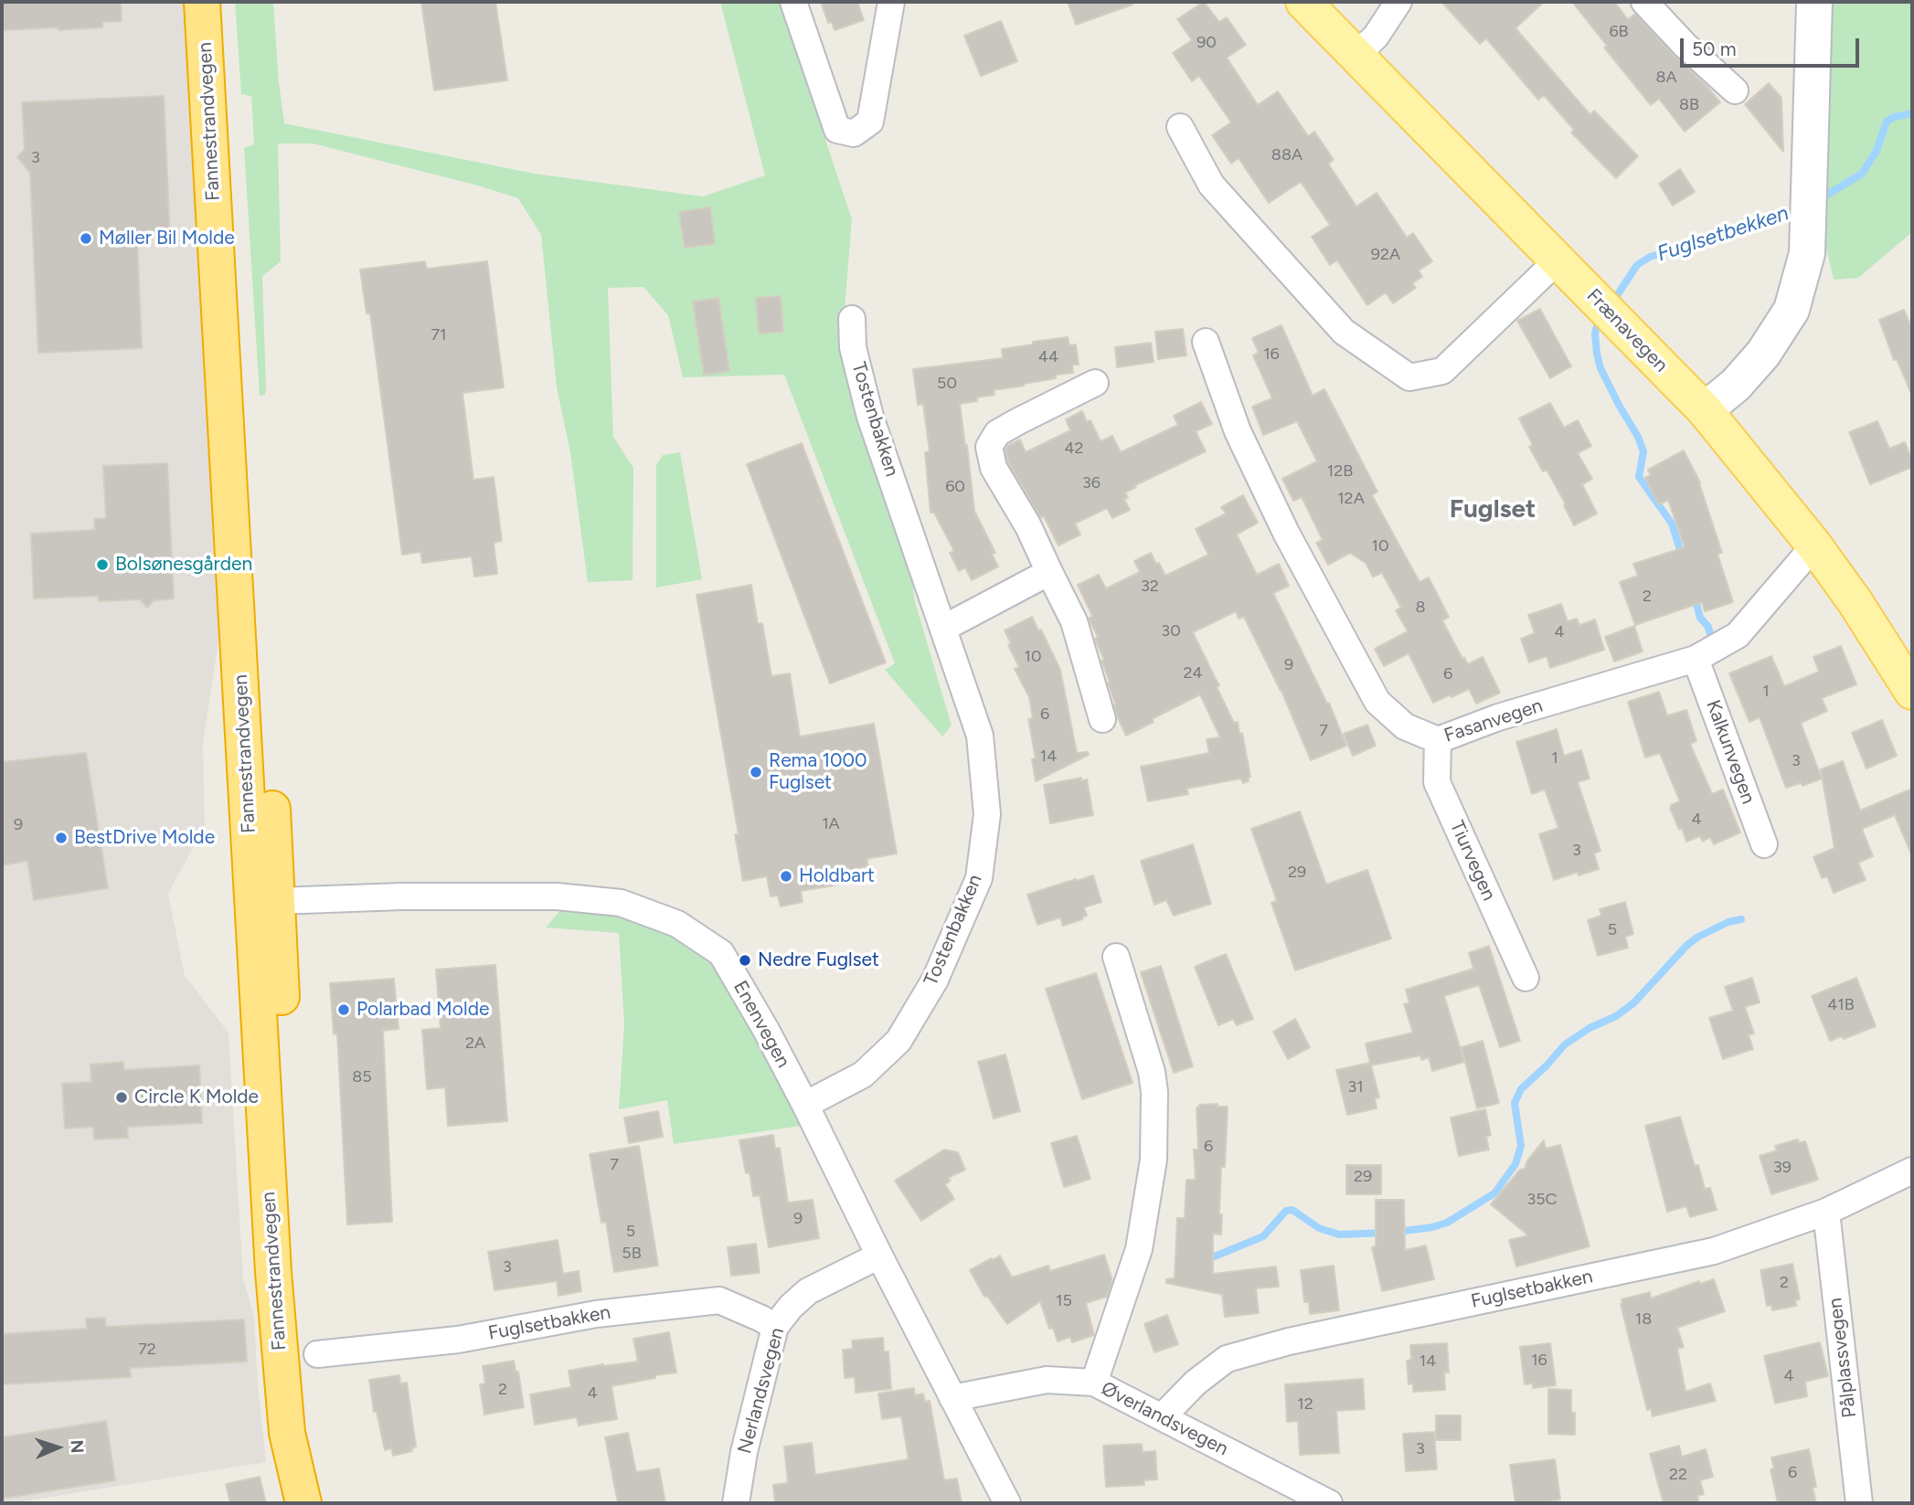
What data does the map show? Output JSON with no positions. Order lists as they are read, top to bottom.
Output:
{
  "streets": {
    "highway": ["Fannestrandvegen"],
    "main road": ["Frænavegen"],
    "street": [
      "Tostenbakken",
      "Fasanvegen",
      "Kalkunvegen",
      "Tiurvegen",
      "Enenvegen",
      "Fuglsetbakken",
      "Pålplassvegen",
      "Nerlandsvegen",
      "Øverlandsvegen"
    ]
  },
  "crossings": [
    ["Fannestrandvegen", "Enenvegen"],
    ["Frænavegen", "Fasanvegen"],
    ["Tostenbakken", "Enenvegen"],
    ["Fasanvegen", "Kalkunvegen"],
    ["Fasanvegen", "Tiurvegen"],
    ["Enenvegen", "Nerlandsvegen"],
    ["Enenvegen", "Øverlandsvegen"],
    ["Fuglsetbakken", "Pålplassvegen"],
    ["Fuglsetbakken", "Nerlandsvegen"],
    ["Fuglsetbakken", "Øverlandsvegen"]
  ],
  "districts": ["Fuglset"],
  "water": ["Fuglsetbekken"],
  "places": [
    "Møller Bil Molde",
    "Bolsønesgården",
    "Rema 1000 Fuglset",
    "BestDrive Molde",
    "Holdbart",
    "Nedre Fuglset",
    "Polarbad Molde",
    "Circle K Molde"
  ],
  "house_numbers": [
    "6B",
    "90",
    "8A",
    "8B",
    "88A",
    "3",
    "92A",
    "71",
    "16",
    "44",
    "50",
    "42",
    "12B",
    "36",
    "60",
    "12A",
    "10",
    "32",
    "2",
    "8",
    "30",
    "4",
    "10",
    "9",
    "24",
    "6",
    "1",
    "6",
    "7",
    "14",
    "1",
    "3",
    "4",
    "1A",
    "9",
    "3",
    "29",
    "5",
    "41B",
    "2A",
    "85",
    "31",
    "6",
    "7",
    "39",
    "29",
    "35C",
    "9",
    "5",
    "5B",
    "3",
    "2",
    "15",
    "18",
    "72",
    "16",
    "14",
    "4",
    "2",
    "4",
    "12",
    "3",
    "6",
    "22"
  ],
  "scale_bar": "50 m",
  "north": "right"
}
